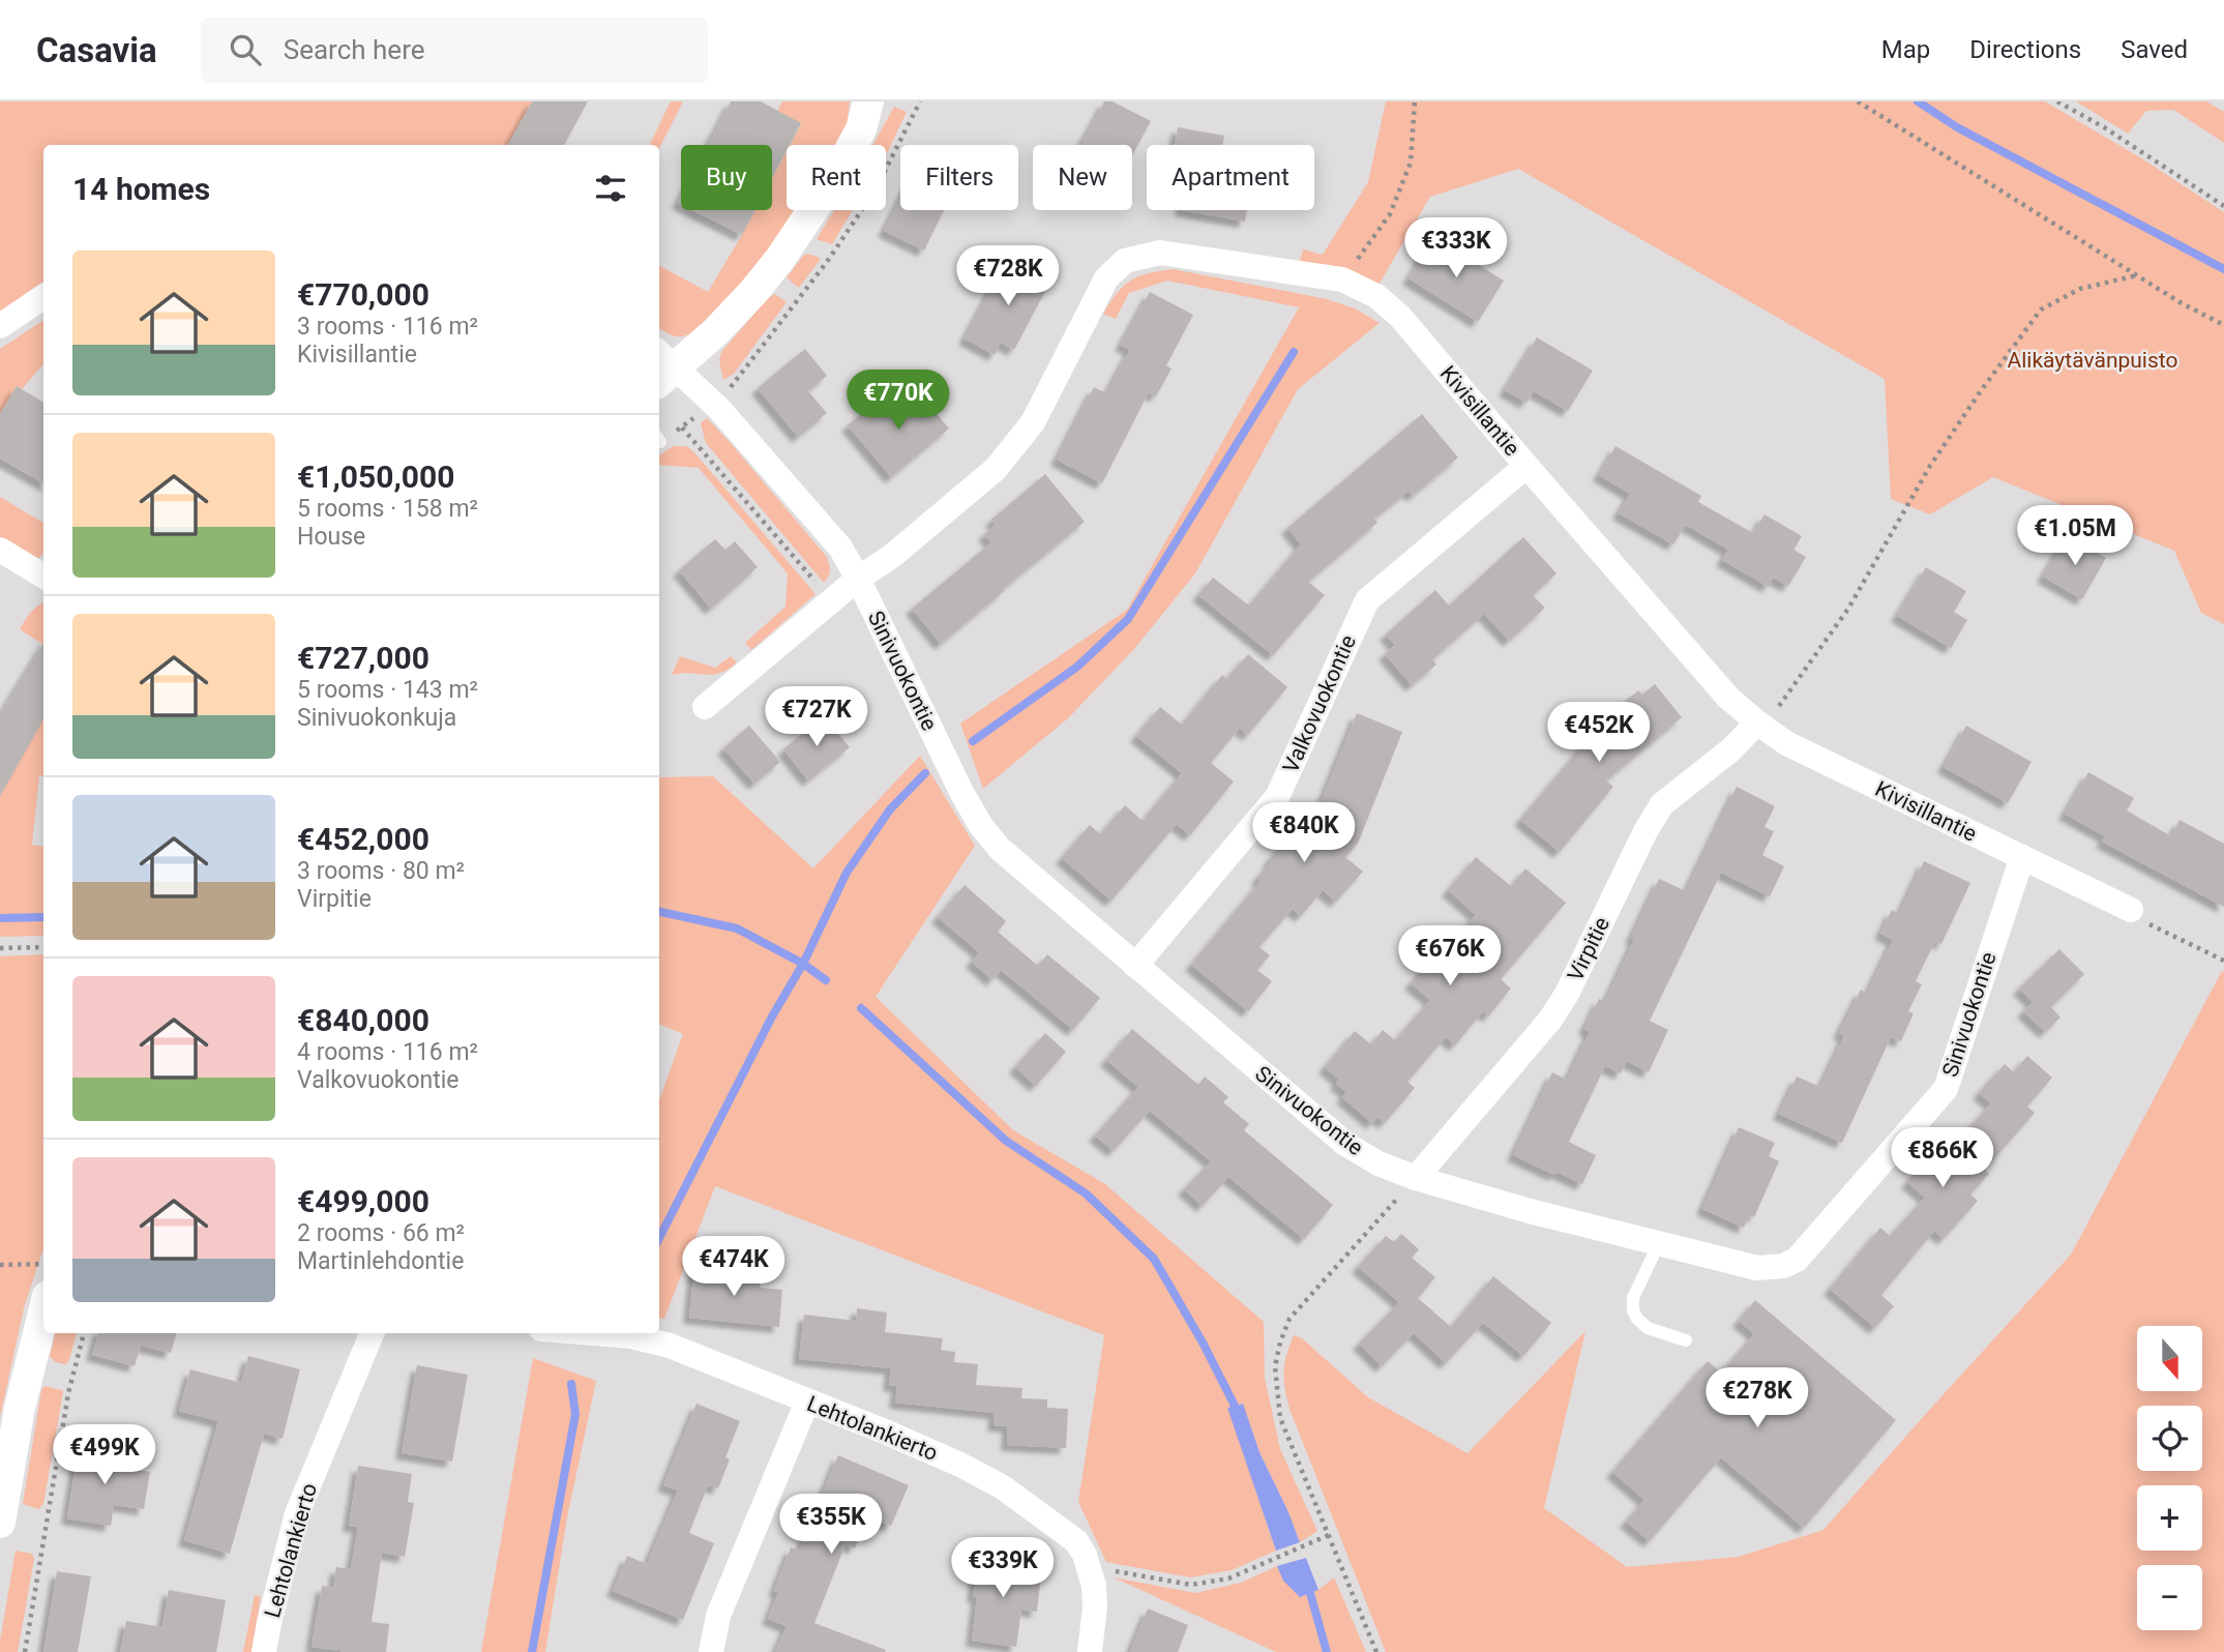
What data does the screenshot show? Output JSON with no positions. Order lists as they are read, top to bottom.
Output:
{
  "streets": {
    "street": [
      "Kivisillantie",
      "Sinivuokontie",
      "Valkovuokontie",
      "Virpitie",
      "Lehtolankierto"
    ]
  },
  "crossings": [
    ["Kivisillantie", "Sinivuokontie"],
    ["Kivisillantie", "Valkovuokontie"],
    ["Kivisillantie", "Virpitie"],
    ["Sinivuokontie", "Valkovuokontie"],
    ["Sinivuokontie", "Virpitie"]
  ],
  "parks": ["Alikäytävänpuisto"],
  "north": "bottom",
  "page": {
    "header": "Casavia",
    "search": "Search here",
    "nav": ["Map", "Directions", "Saved"],
    "chip": [
      "Buy",
      "Rent",
      "Filters",
      "New",
      "Apartment"
    ],
    "heading": "14 homes",
    "price": [
      "€333K",
      "€728K",
      "€770K",
      "€1.05M",
      "€727K",
      "€452K",
      "€840K",
      "€676K",
      "€866K",
      "€474K",
      "€278K",
      "€499K",
      "€355K",
      "€339K"
    ],
    "list": [
      {
        "name": "€770,000",
        "note": "3 rooms · 116 m² · Kivisillantie"
      },
      {
        "name": "€1,050,000",
        "note": "5 rooms · 158 m² · House"
      },
      {
        "name": "€727,000",
        "note": "5 rooms · 143 m² · Sinivuokonkuja"
      },
      {
        "name": "€452,000",
        "note": "3 rooms · 80 m² · Virpitie"
      },
      {
        "name": "€840,000",
        "note": "4 rooms · 116 m² · Valkovuokontie"
      },
      {
        "name": "€499,000",
        "note": "2 rooms · 66 m² · Martinlehdontie"
      }
    ],
    "map_buttons": ["+", "−"]
  }
}
